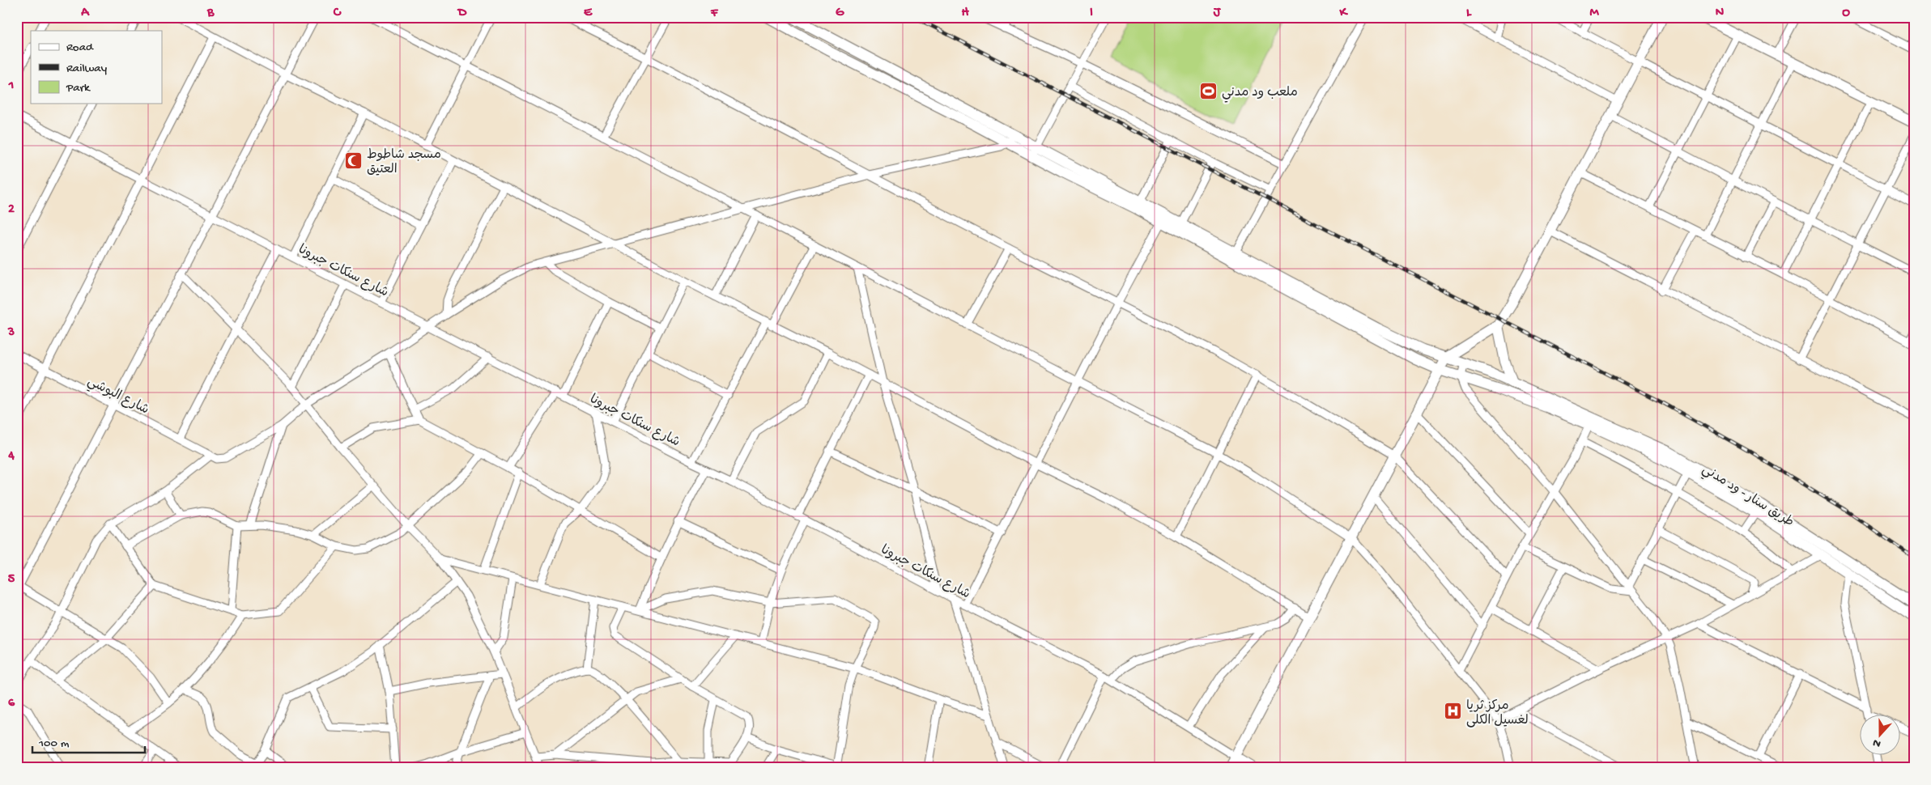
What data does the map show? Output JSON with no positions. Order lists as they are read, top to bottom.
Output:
{
  "streets": {
    "main road": ["طريق سنار - ود مدني"],
    "street": ["شارع سنكات جبرونا", "شارع البوشي"]
  },
  "places": {
    "sports": ["ملعب ود مدني"],
    "mosque": ["مسجد شاطوط العتيق"],
    "hospital": ["مركز ثريا لغسيل الكلى"]
  },
  "legend": ["Road", "Railway", "Park"],
  "scale_bar": "100 m",
  "north": "bottom",
  "grid": {
    "columns": [
      "A",
      "B",
      "C",
      "D",
      "E",
      "F",
      "G",
      "H",
      "I",
      "J",
      "K",
      "L",
      "M",
      "N",
      "O"
    ],
    "rows": [
      "1",
      "2",
      "3",
      "4",
      "5",
      "6"
    ]
  }
}
